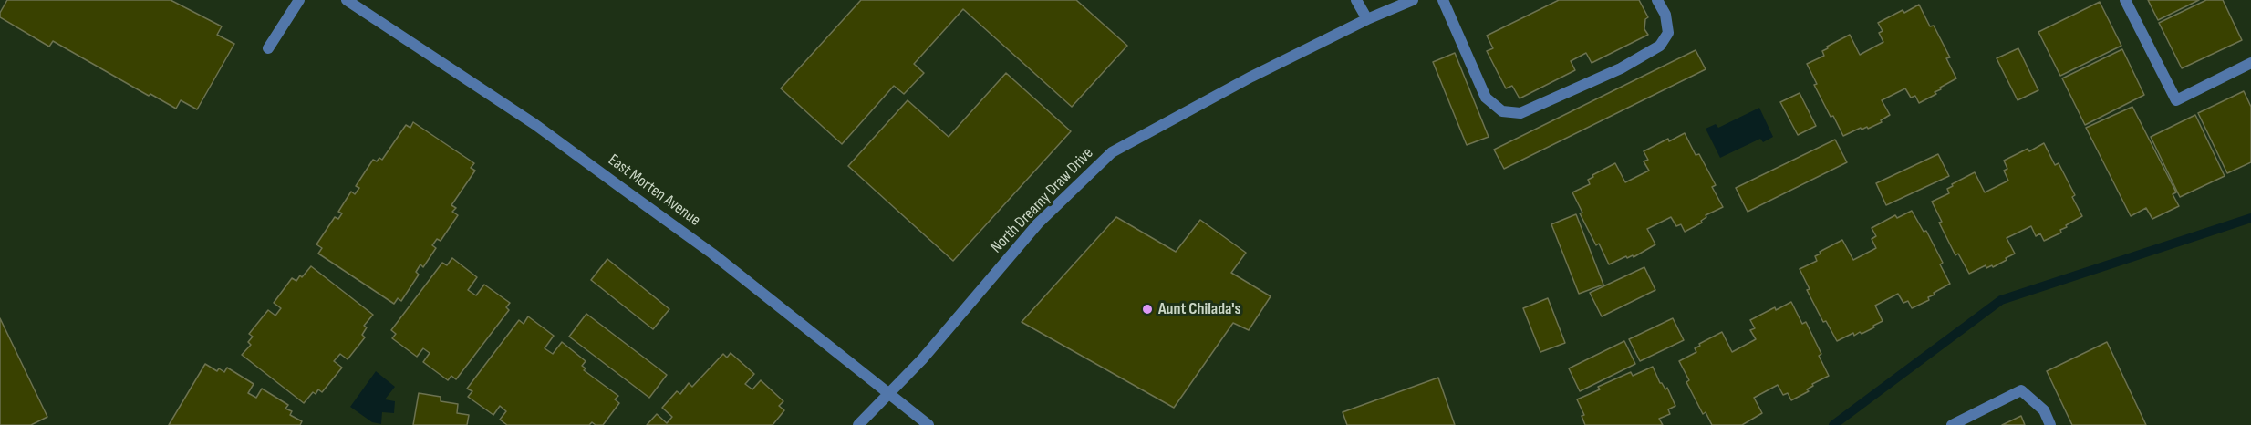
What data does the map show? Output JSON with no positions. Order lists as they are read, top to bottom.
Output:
{
  "streets": {
    "street": ["East Morten Avenue", "North Dreamy Draw Drive"]
  },
  "crossings": [
    ["East Morten Avenue", "North Dreamy Draw Drive"]
  ],
  "places": ["Aunt Chilada's"]
}
